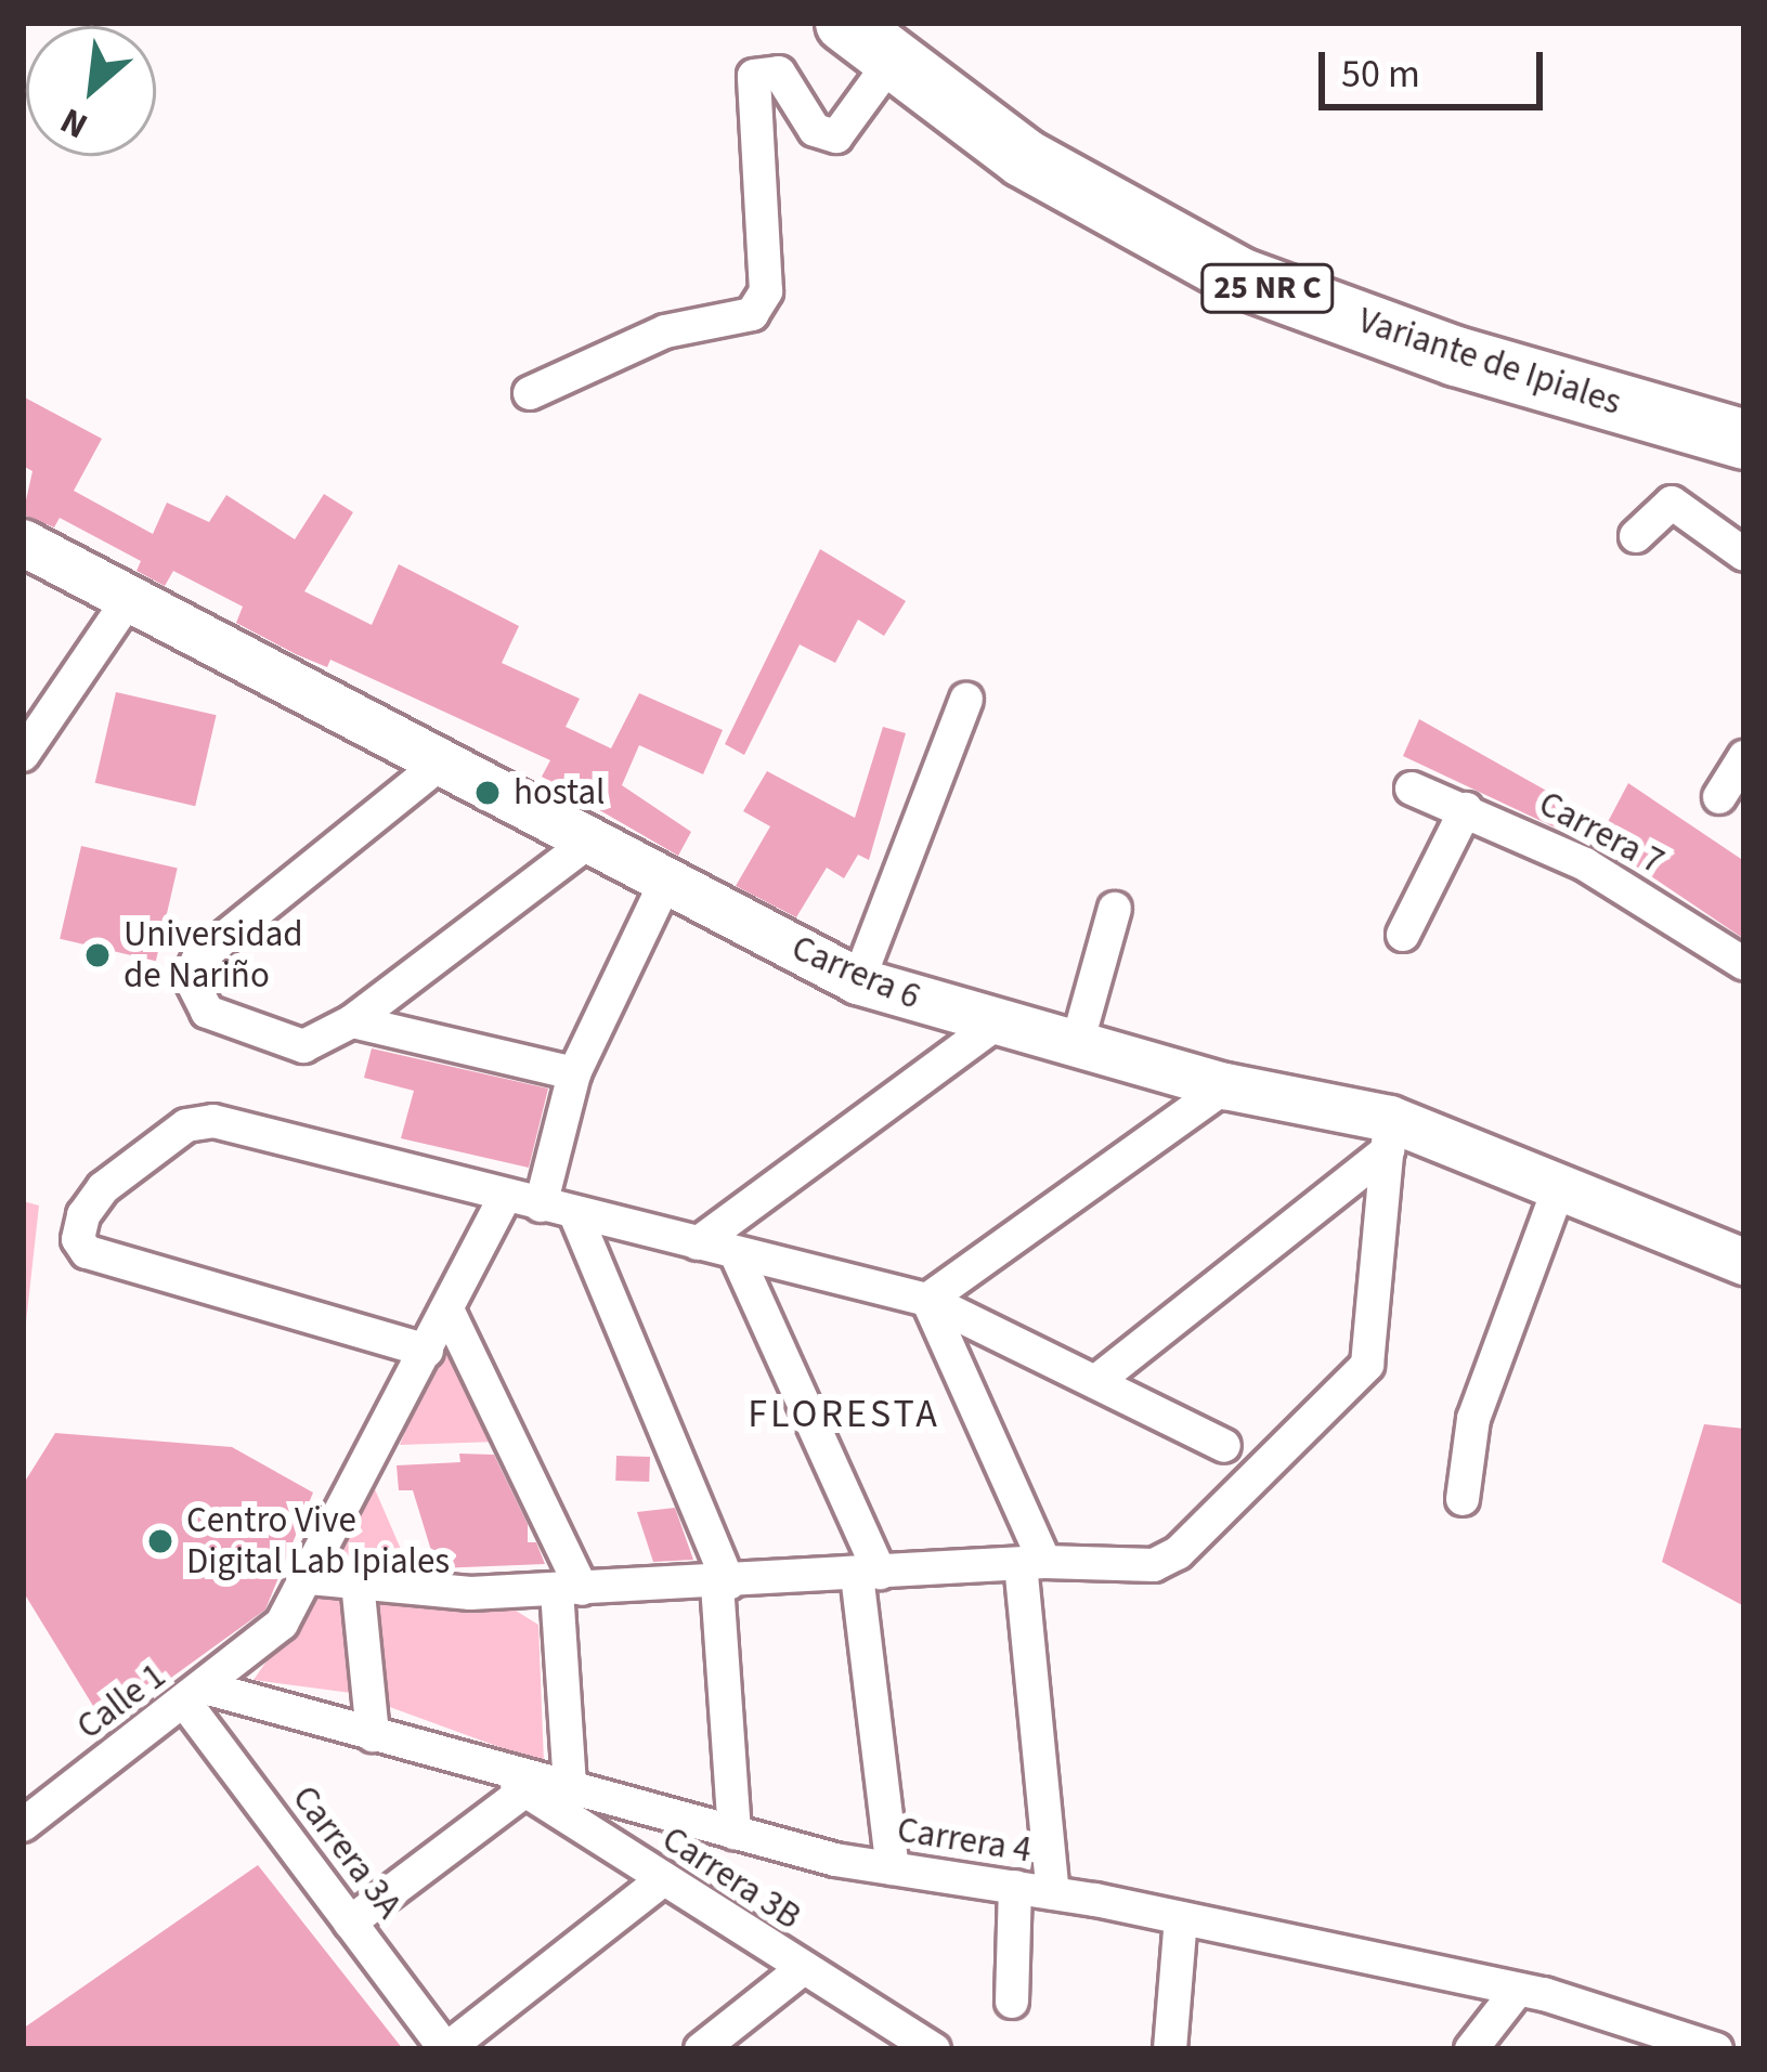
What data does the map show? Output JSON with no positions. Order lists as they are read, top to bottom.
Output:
{
  "streets": {
    "highway": ["25 NR C", "Variante de Ipiales"],
    "main road": ["Carrera 6"],
    "street": [
      "Carrera 7",
      "Calle 1",
      "Carrera 4",
      "Carrera 3A",
      "Carrera 3B"
    ]
  },
  "crossings": [
    ["Calle 1", "Carrera 4"],
    ["Calle 1", "Carrera 3A"],
    ["Carrera 4", "Carrera 3A"],
    ["Carrera 4", "Carrera 3B"]
  ],
  "districts": ["FLORESTA"],
  "places": ["hostal", "Universidad de Nariño", "Centro Vive Digital Lab Ipiales"],
  "scale_bar": "50 m",
  "north": "bottom left"
}
